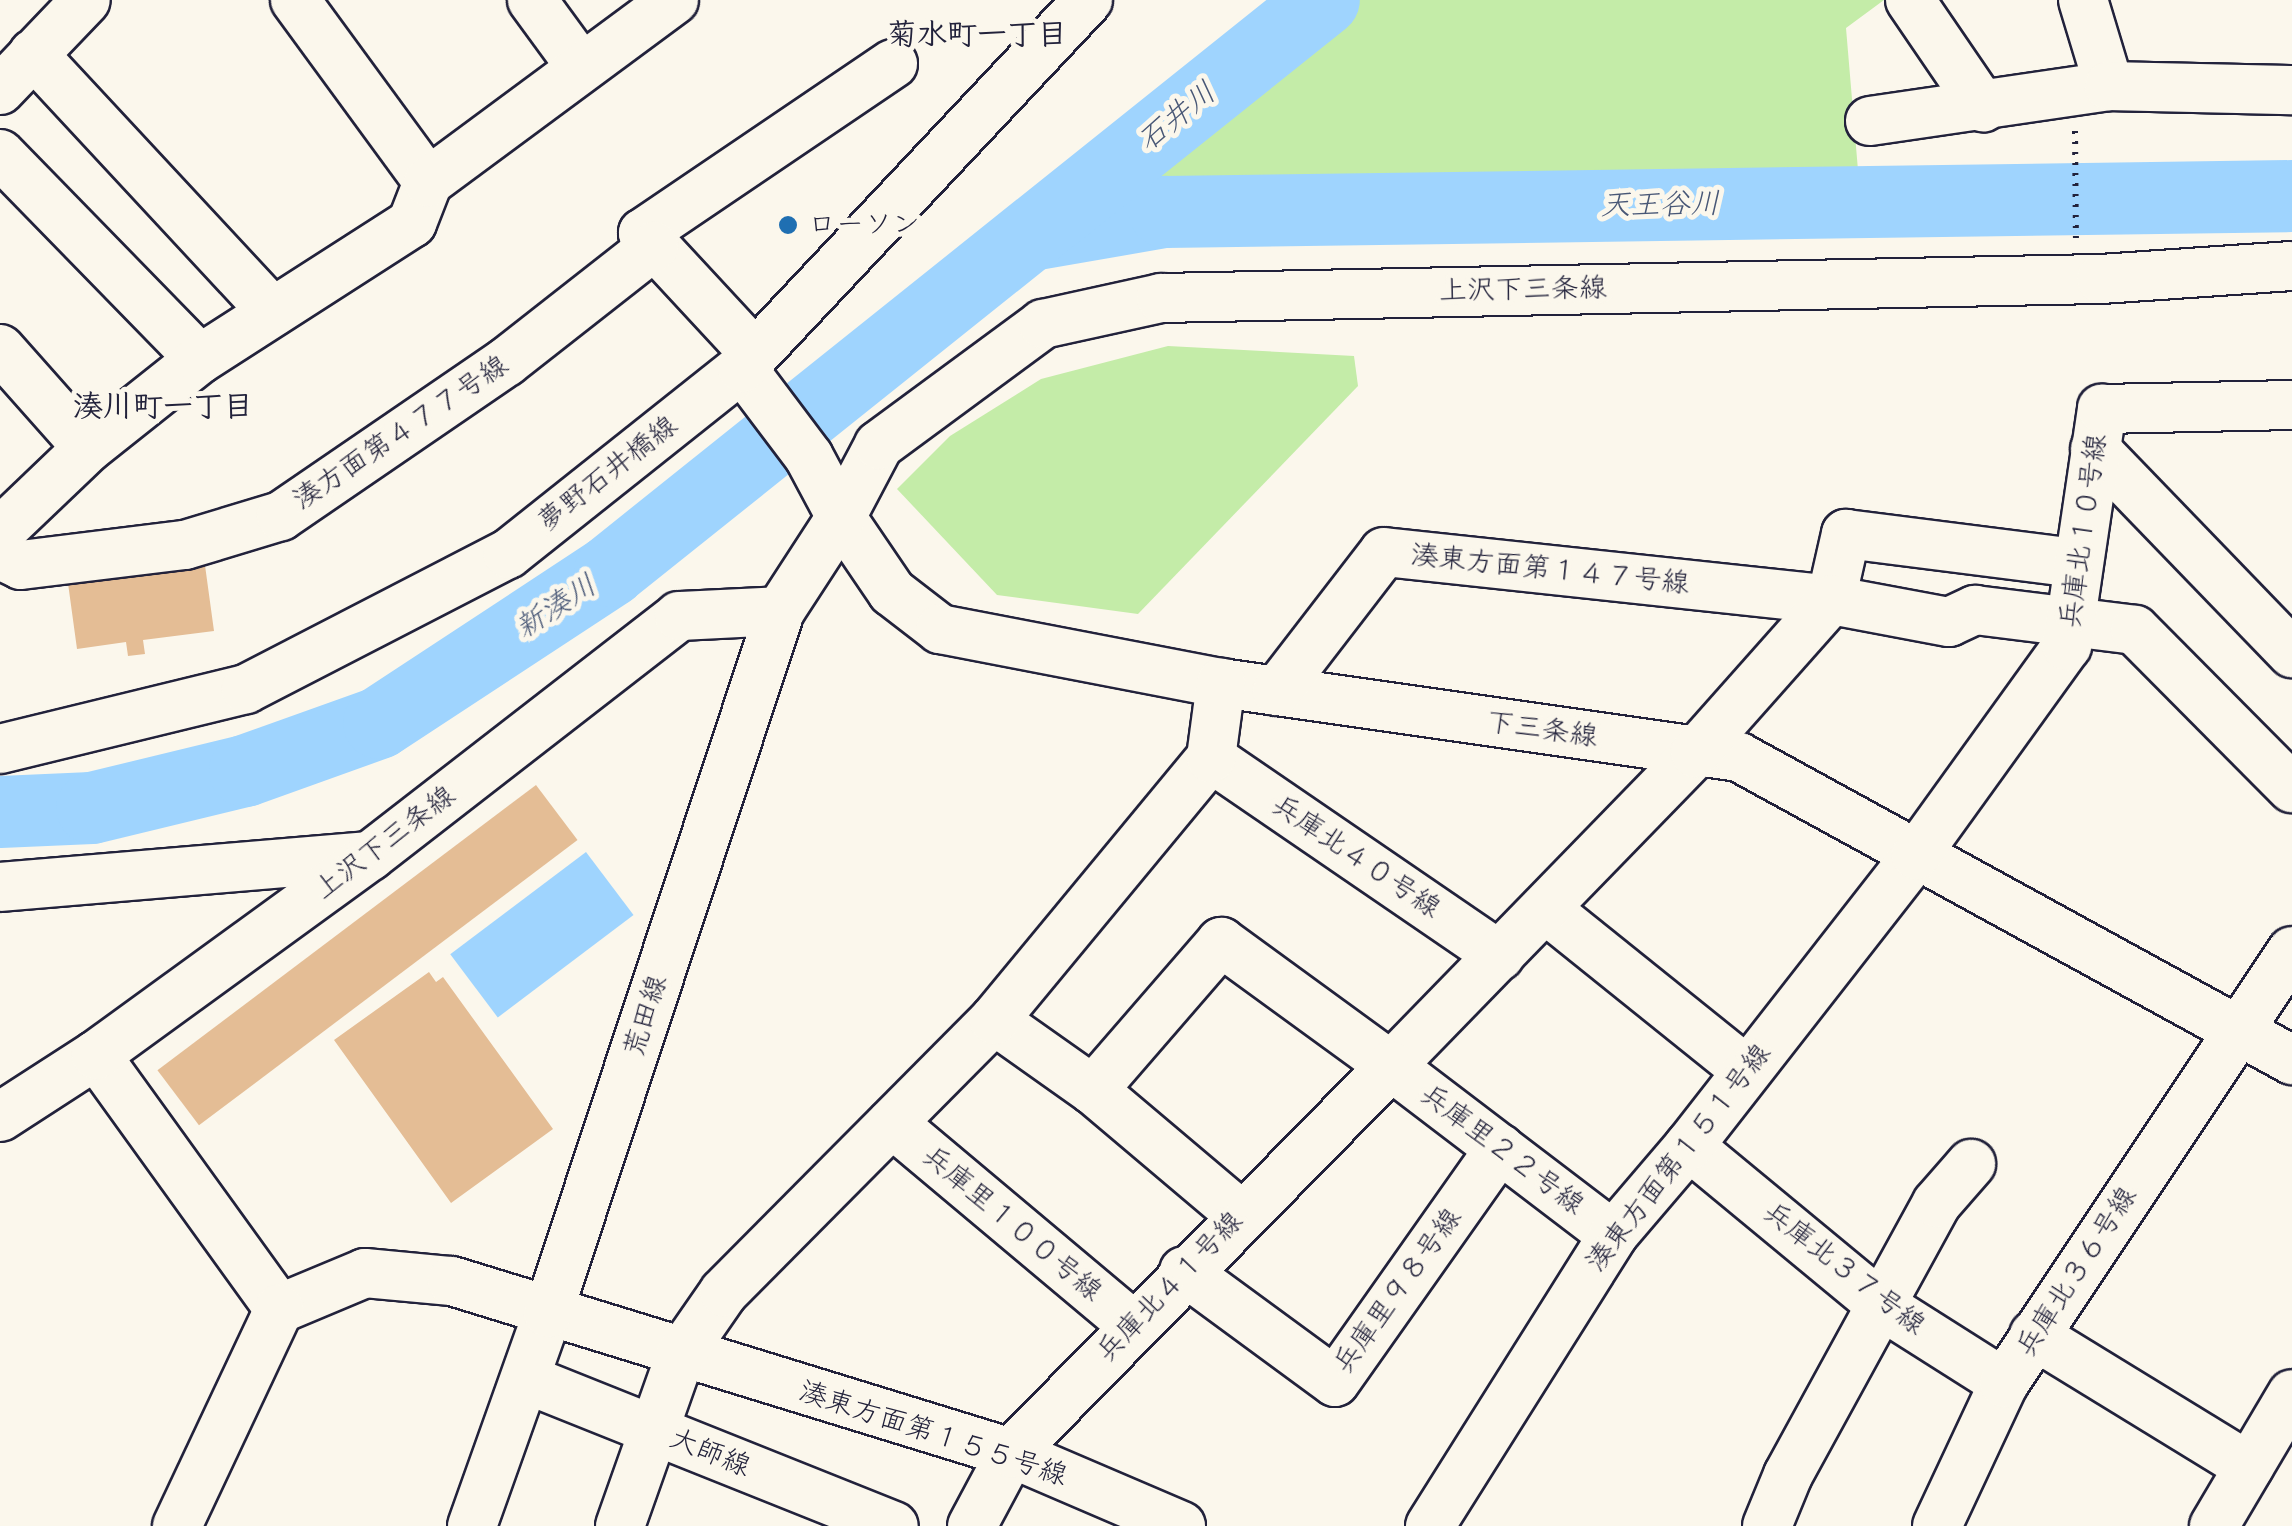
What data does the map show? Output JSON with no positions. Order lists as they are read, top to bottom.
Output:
{
  "streets": {
    "street": [
      "上沢下三条線",
      "湊方面第４７７号線",
      "夢野石井橋線",
      "兵庫北１０号線",
      "湊東方面第１４７号線",
      "下三条線",
      "兵庫北４０号線",
      "荒田線",
      "兵庫里２２号線",
      "湊東方面第１５１号線",
      "兵庫里１００号線",
      "兵庫北３７号線",
      "兵庫北３６号線",
      "兵庫北４１号線",
      "兵庫里９８号線",
      "湊東方面第１５５号線",
      "大師線"
    ]
  },
  "crossings": [
    ["上沢下三条線", "下三条線"],
    ["上沢下三条線", "荒田線"],
    ["湊方面第４７７号線", "下三条線"],
    ["夢野石井橋線", "下三条線"],
    ["兵庫北１０号線", "下三条線"],
    ["兵庫北１０号線", "湊東方面第１５１号線"],
    ["湊東方面第１４７号線", "下三条線"],
    ["湊東方面第１４７号線", "兵庫北４１号線"],
    ["下三条線", "荒田線"],
    ["下三条線", "湊東方面第１５１号線"],
    ["下三条線", "兵庫北３６号線"],
    ["下三条線", "兵庫北４１号線"],
    ["兵庫北４０号線", "兵庫北４１号線"],
    ["荒田線", "湊東方面第１５５号線"],
    ["荒田線", "大師線"],
    ["兵庫里２２号線", "湊東方面第１５１号線"],
    ["兵庫里２２号線", "兵庫北４１号線"],
    ["兵庫里２２号線", "兵庫里９８号線"],
    ["湊東方面第１５１号線", "兵庫北３７号線"],
    ["兵庫里１００号線", "兵庫北４１号線"],
    ["兵庫北３７号線", "兵庫北３６号線"],
    ["兵庫北４１号線", "兵庫里９８号線"],
    ["兵庫北４１号線", "湊東方面第１５５号線"]
  ],
  "districts": ["菊水町一丁目", "湊川町一丁目"],
  "water": ["石井川", "天王谷川", "新湊川"],
  "places": ["ローソン"]
}
